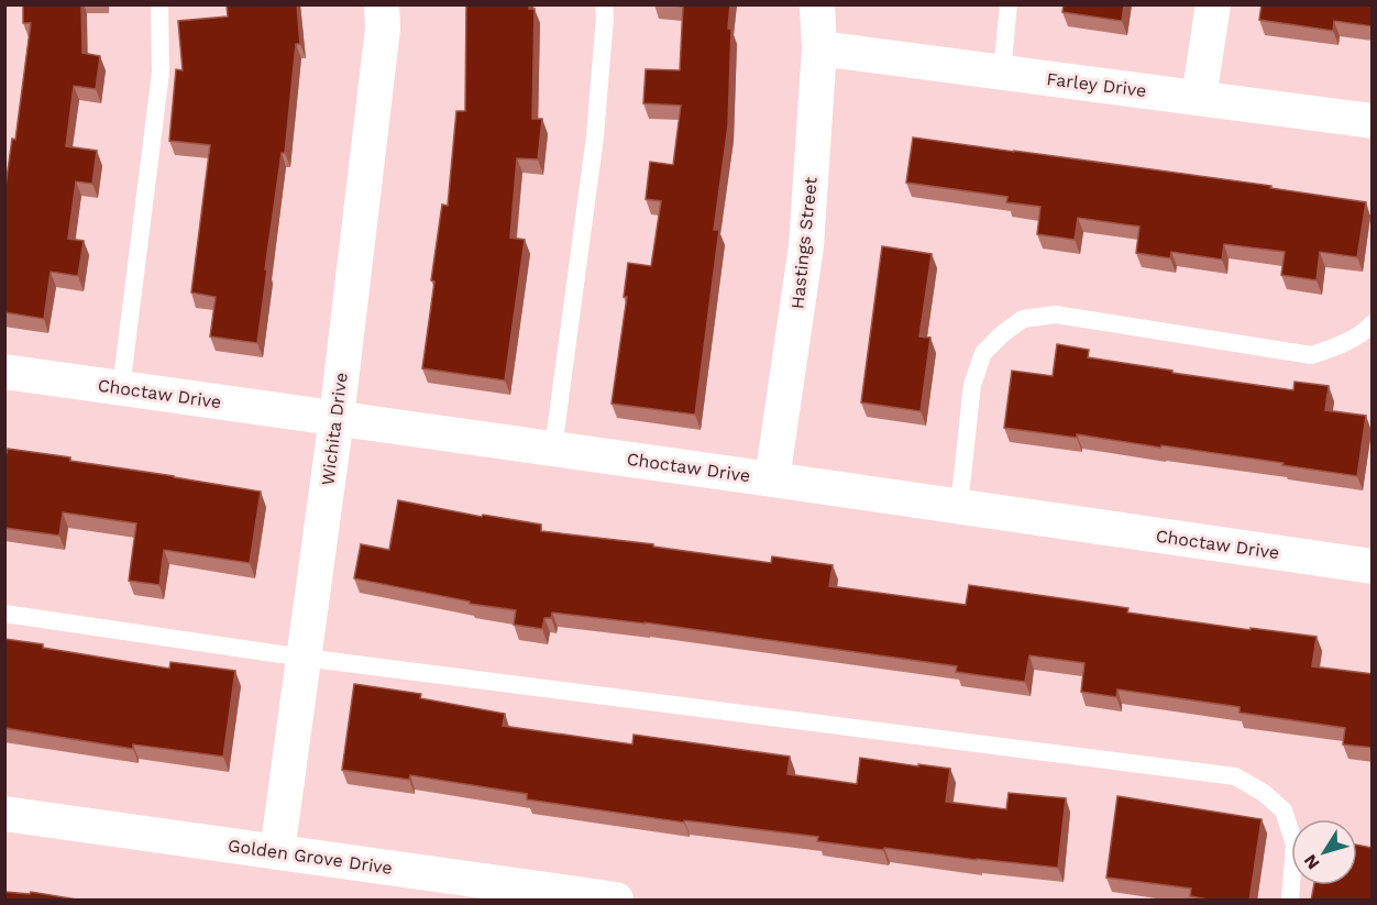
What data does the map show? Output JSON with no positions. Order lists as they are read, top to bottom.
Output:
{
  "streets": {
    "street": [
      "Farley Drive",
      "Hastings Street",
      "Choctaw Drive",
      "Wichita Drive",
      "Golden Grove Drive"
    ]
  },
  "crossings": [
    ["Farley Drive", "Hastings Street"],
    ["Hastings Street", "Choctaw Drive"],
    ["Choctaw Drive", "Wichita Drive"],
    ["Wichita Drive", "Golden Grove Drive"]
  ],
  "north": "bottom left"
}
